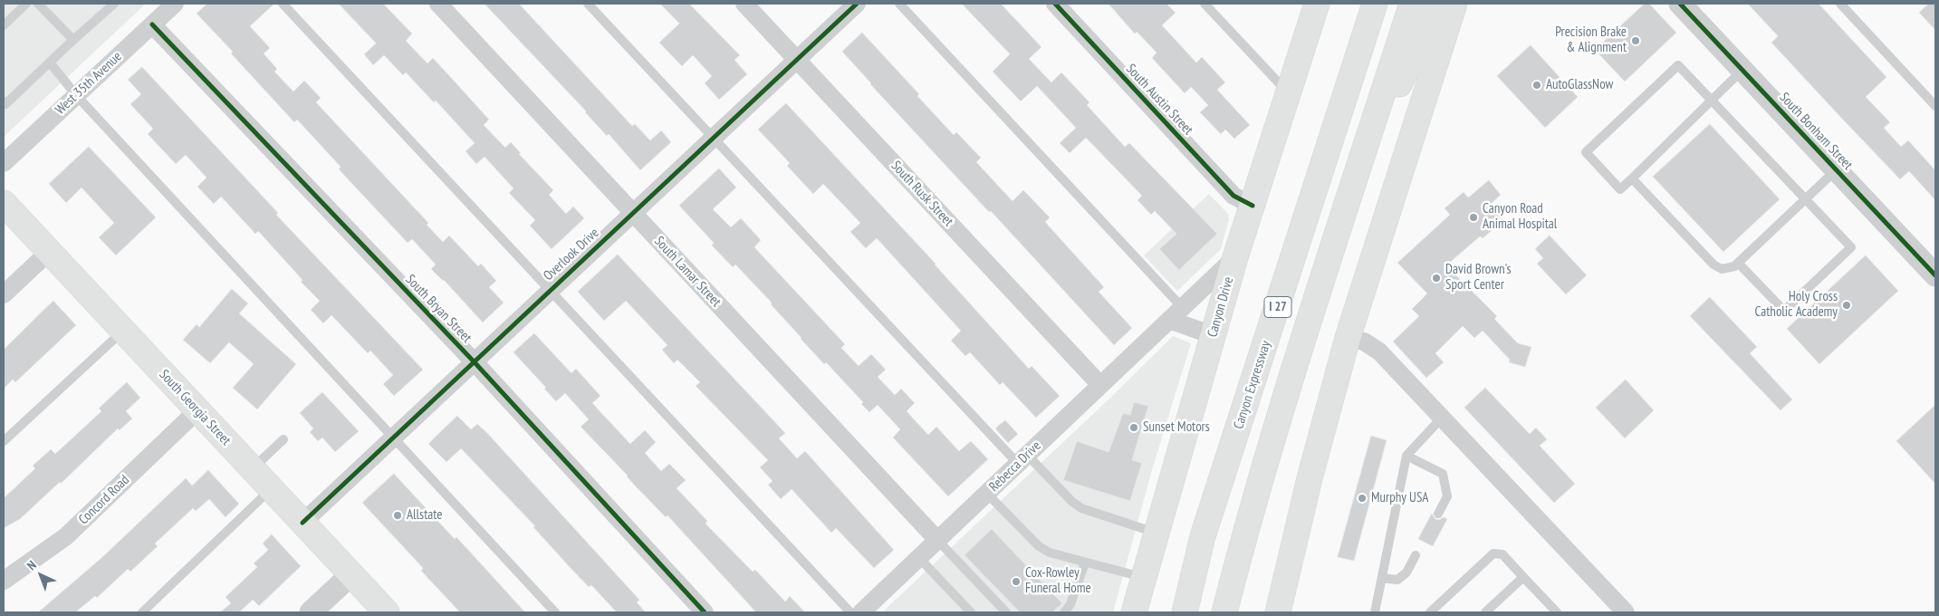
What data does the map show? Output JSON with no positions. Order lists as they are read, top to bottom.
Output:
{
  "streets": {
    "main road": [
      "Canyon Drive",
      "I 27",
      "Canyon Expressway",
      "South Georgia Street"
    ],
    "street": [
      "West 35th Avenue",
      "South Austin Street",
      "South Bonham Street",
      "South Rusk Street",
      "Overlook Drive",
      "South Lamar Street",
      "South Bryan Street",
      "Rebecca Drive",
      "Concord Road"
    ]
  },
  "crossings": [
    ["West 35th Avenue", "South Bryan Street"],
    ["South Austin Street", "Canyon Drive"],
    ["South Rusk Street", "Overlook Drive"],
    ["South Rusk Street", "Rebecca Drive"],
    ["Overlook Drive", "South Lamar Street"],
    ["Overlook Drive", "South Bryan Street"],
    ["Overlook Drive", "South Georgia Street"],
    ["South Lamar Street", "Rebecca Drive"],
    ["Canyon Drive", "Rebecca Drive"],
    ["South Georgia Street", "Concord Road"]
  ],
  "places": [
    "Precision Brake & Alignment",
    "AutoGlassNow",
    "Canyon Road Animal Hospital",
    "David Brown's Sport Center",
    "Holy Cross Catholic Academy",
    "Sunset Motors",
    "Murphy USA",
    "Allstate",
    "Cox-Rowley Funeral Home"
  ],
  "north": "top left"
}
